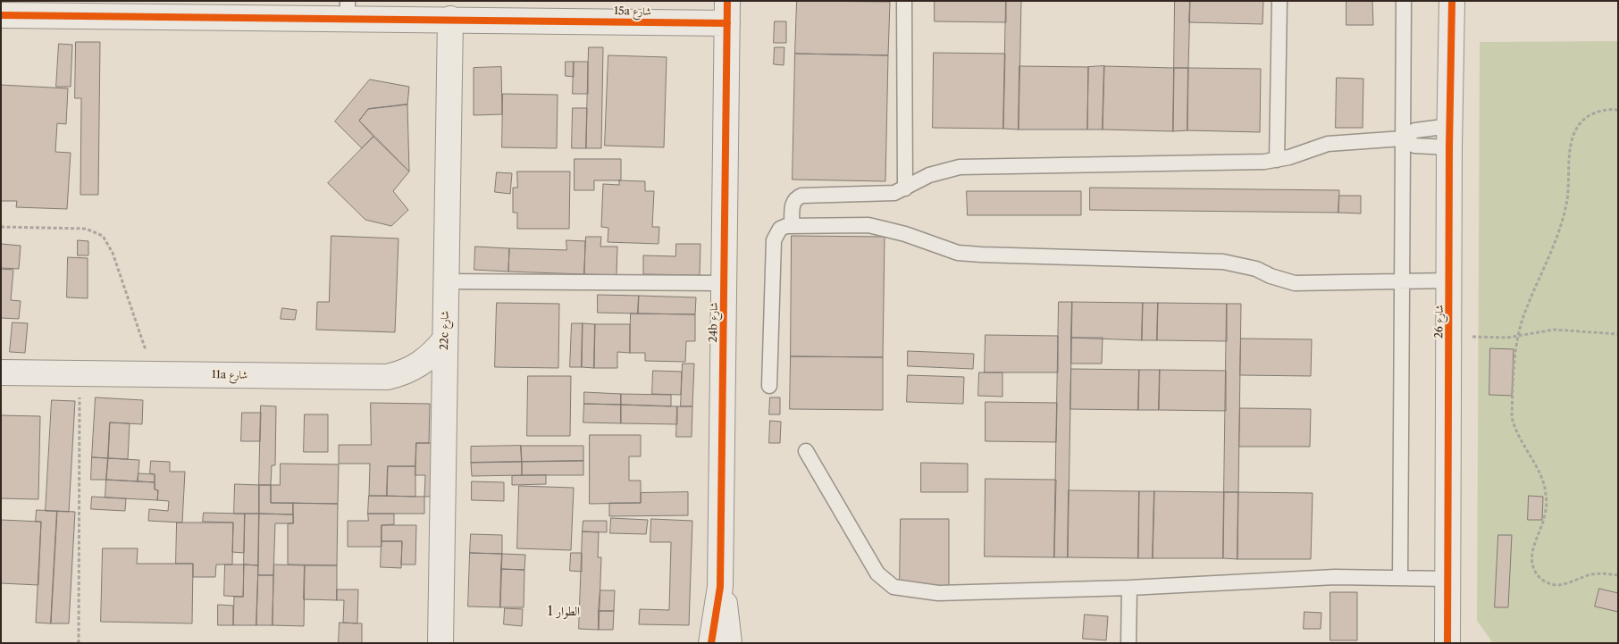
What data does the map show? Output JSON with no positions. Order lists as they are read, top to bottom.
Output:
{
  "streets": {
    "street": [
      "15a شارع",
      "شارع 26",
      "24b شارع",
      "22c شارع",
      "11a شارع"
    ]
  },
  "crossings": [
    ["15a شارع", "24b شارع"],
    ["15a شارع", "22c شارع"],
    ["22c شارع", "11a شارع"]
  ],
  "districts": ["الطوار 1"]
}
